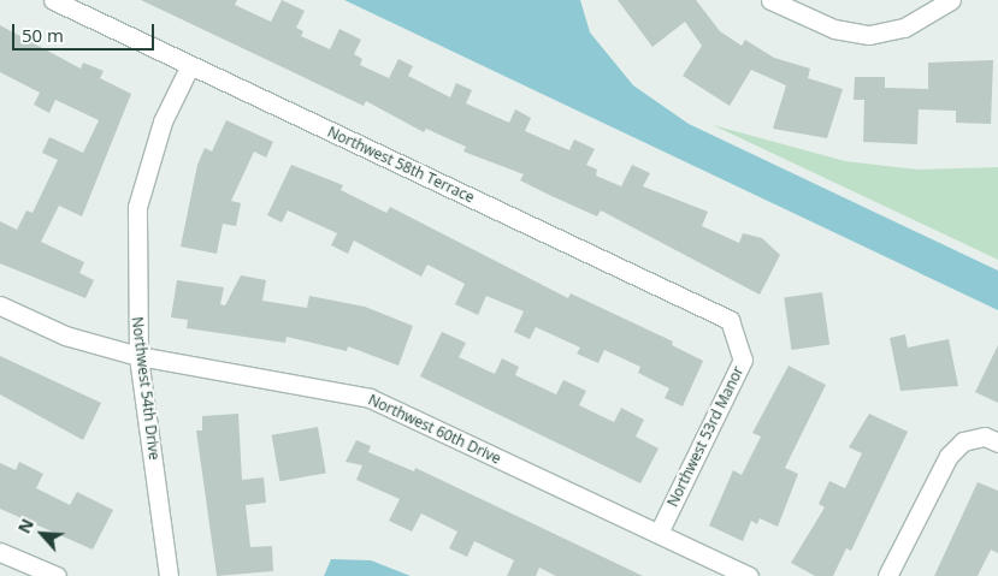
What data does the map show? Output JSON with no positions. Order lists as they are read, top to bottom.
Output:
{
  "streets": {
    "street": [
      "Northwest 58th Terrace",
      "Northwest 54th Drive",
      "Northwest 60th Drive",
      "Northwest 53rd Manor"
    ]
  },
  "crossings": [
    ["Northwest 58th Terrace", "Northwest 54th Drive"],
    ["Northwest 58th Terrace", "Northwest 53rd Manor"],
    ["Northwest 54th Drive", "Northwest 60th Drive"],
    ["Northwest 60th Drive", "Northwest 53rd Manor"]
  ],
  "scale_bar": "50 m",
  "north": "top left"
}
